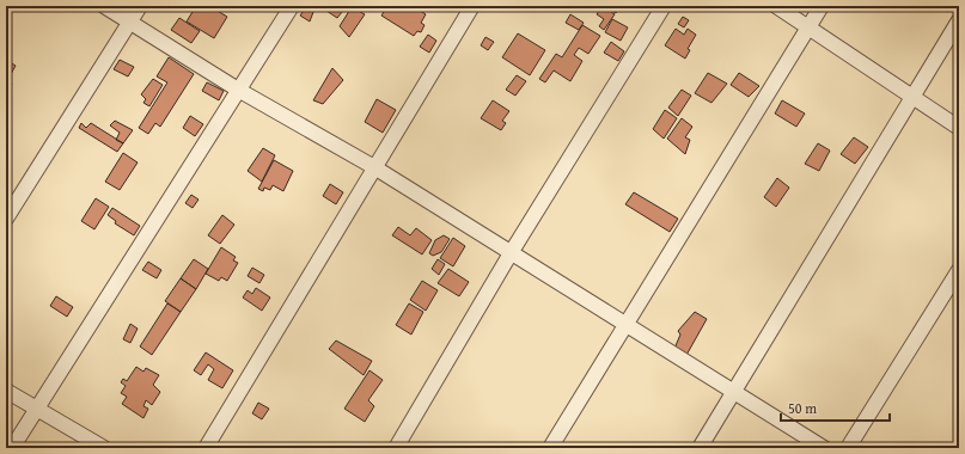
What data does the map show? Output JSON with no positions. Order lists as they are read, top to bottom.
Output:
{
  "scale_bar": "50 m"
}
